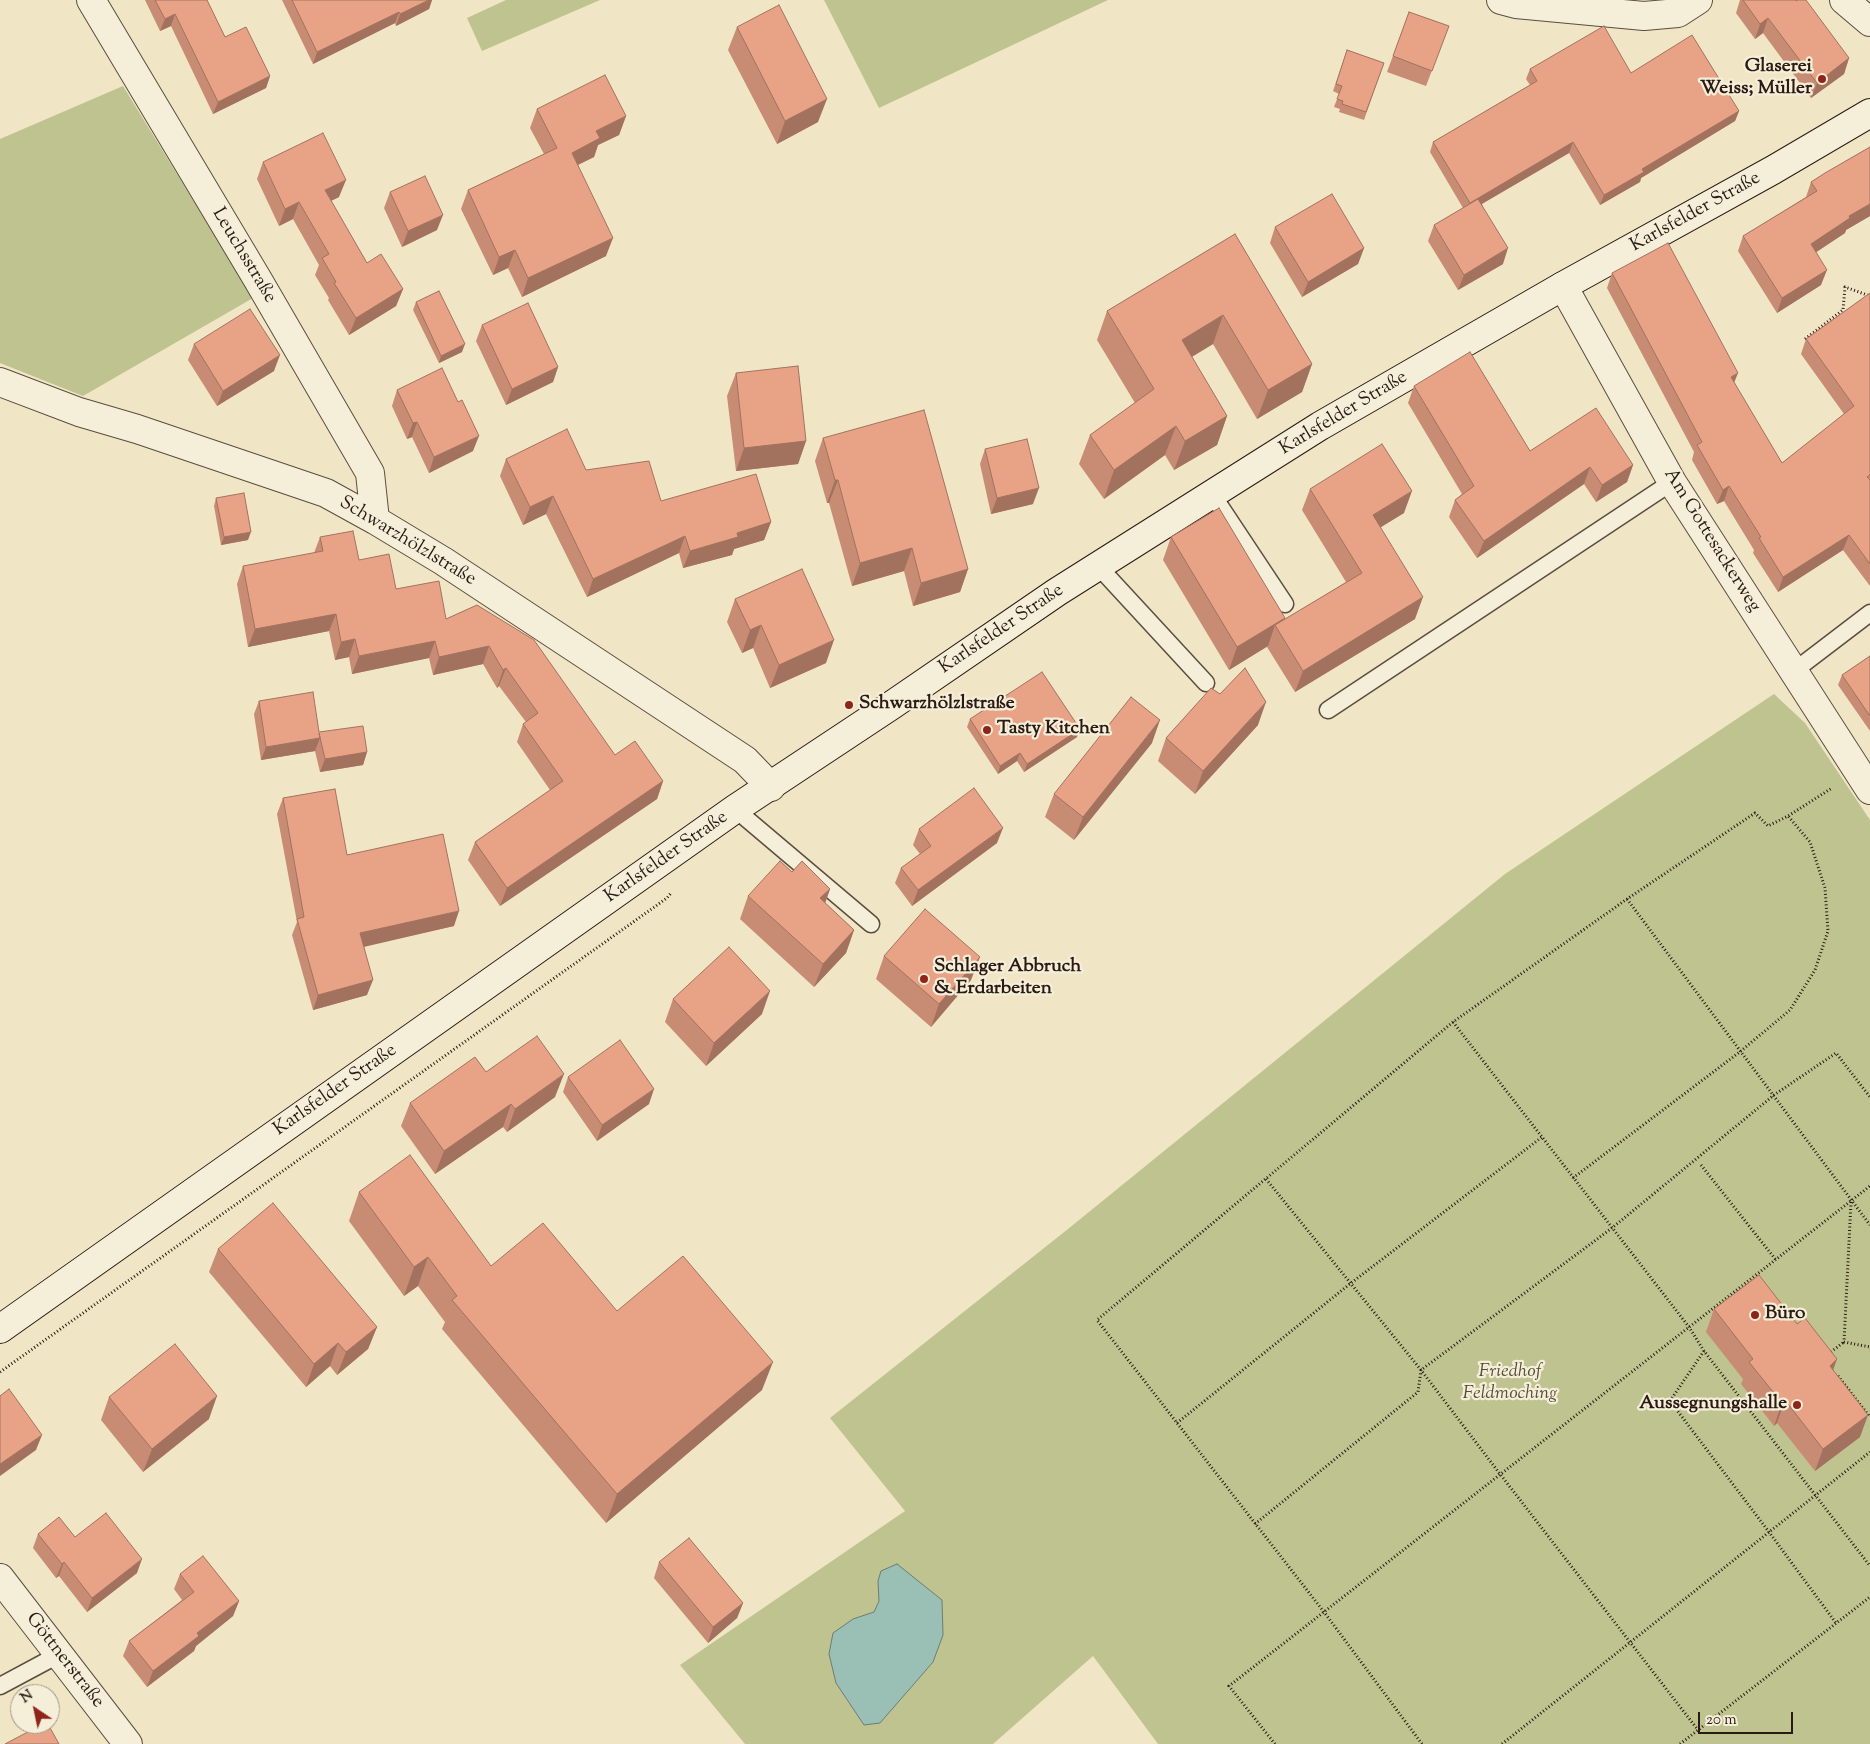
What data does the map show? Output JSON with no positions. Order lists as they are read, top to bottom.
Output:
{
  "streets": {
    "street": [
      "Karlsfelder Straße",
      "Leuchsstraße",
      "Am Gottesackerweg",
      "Schwarzhölzlstraße",
      "Göttnerstraße"
    ]
  },
  "crossings": [
    ["Karlsfelder Straße", "Am Gottesackerweg"],
    ["Karlsfelder Straße", "Schwarzhölzlstraße"],
    ["Leuchsstraße", "Schwarzhölzlstraße"]
  ],
  "parks": ["Friedhof Feldmoching"],
  "places": [
    "Glaserei Weiss; Müller",
    "Schwarzhölzlstraße",
    "Tasty Kitchen",
    "Schlager Abbruch & Erdarbeiten",
    "Büro",
    "Aussegnungshalle"
  ],
  "scale_bar": "20 m",
  "north": "top left"
}
